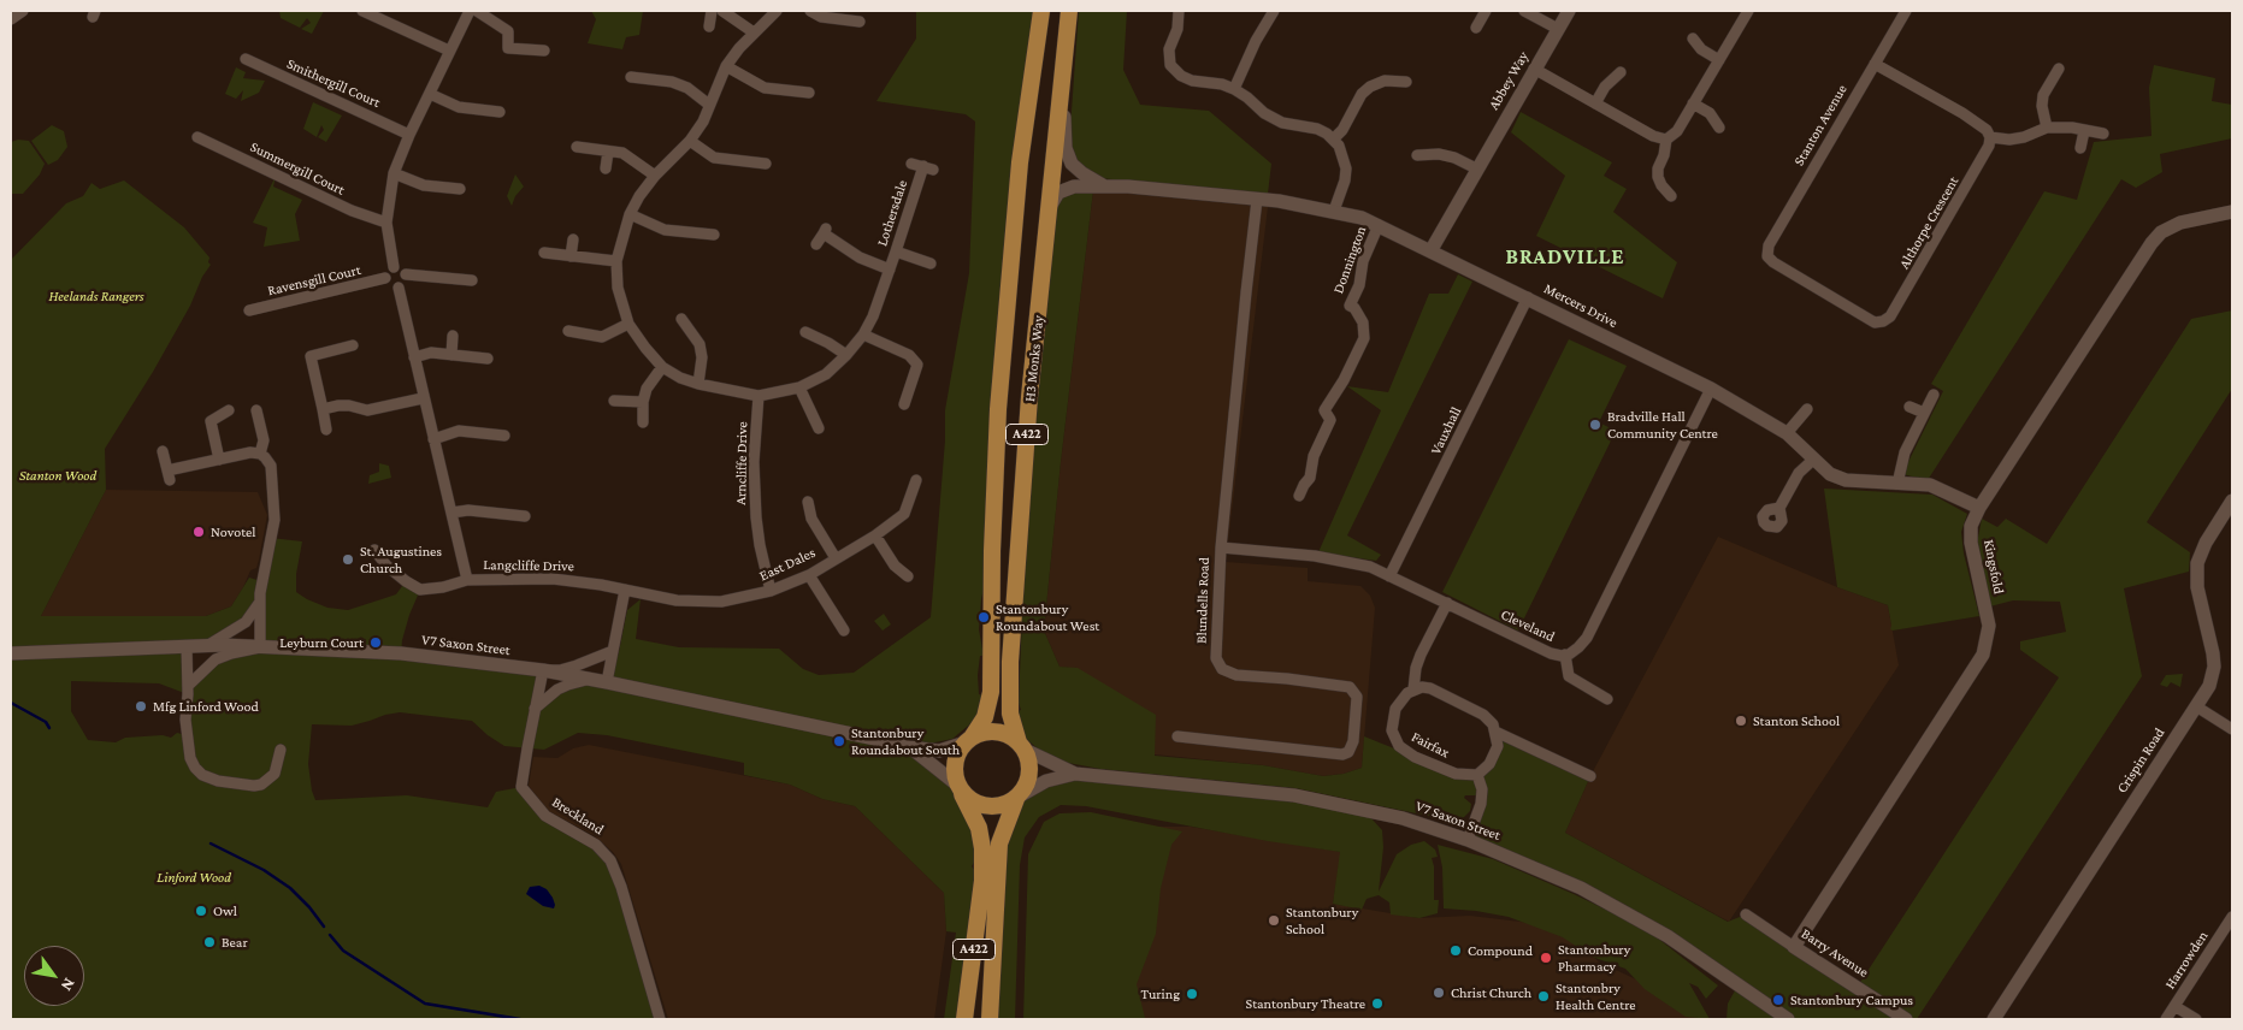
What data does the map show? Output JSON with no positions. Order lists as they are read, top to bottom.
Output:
{
  "streets": {
    "main road": ["H3 Monks Way", "A422"],
    "street": [
      "Abbey Way",
      "Smithergill Court",
      "Stanton Avenue",
      "Summergill Court",
      "Lothersdale",
      "Althorpe Crescent",
      "Donnington",
      "Ravensgill Court",
      "Mercers Drive",
      "Vauxhall",
      "Arncliffe Drive",
      "East Dales",
      "Langcliffe Drive",
      "Kingsfold",
      "Blundells Road",
      "Cleveland",
      "V7 Saxon Street",
      "Fairfax",
      "Crispin Road",
      "Breckland",
      "Barry Avenue",
      "Harrowden"
    ]
  },
  "crossings": [
    ["Abbey Way", "Mercers Drive"],
    ["Stanton Avenue", "Althorpe Crescent"],
    ["Lothersdale", "Arncliffe Drive"],
    ["Donnington", "Mercers Drive"],
    ["Ravensgill Court", "Langcliffe Drive"],
    ["Mercers Drive", "H3 Monks Way"],
    ["Mercers Drive", "Vauxhall"],
    ["Mercers Drive", "Kingsfold"],
    ["Mercers Drive", "Blundells Road"],
    ["Mercers Drive", "Cleveland"],
    ["H3 Monks Way", "A422"],
    ["H3 Monks Way", "V7 Saxon Street"],
    ["Vauxhall", "Cleveland"],
    ["A422", "V7 Saxon Street"],
    ["Arncliffe Drive", "East Dales"],
    ["East Dales", "Langcliffe Drive"],
    ["Kingsfold", "Barry Avenue"],
    ["Blundells Road", "Cleveland"],
    ["Cleveland", "Fairfax"],
    ["V7 Saxon Street", "Breckland"]
  ],
  "districts": ["BRADVILLE"],
  "parks": ["Heelands Rangers", "Stanton Wood", "Linford Wood"],
  "places": [
    "Bradville Hall Community Centre",
    "Novotel",
    "St. Augustines Church",
    "Stantonbury Roundabout West",
    "Leyburn Court",
    "Mfg Linford Wood",
    "Stanton School",
    "Stantonbury Roundabout South",
    "Owl",
    "Stantonbury School",
    "Bear",
    "Compound",
    "Stantonbury Pharmacy",
    "Christ Church",
    "Turing",
    "Stantonbry Health Centre",
    "Stantonbury Campus",
    "Stantonbury Theatre"
  ],
  "north": "bottom right"
}
